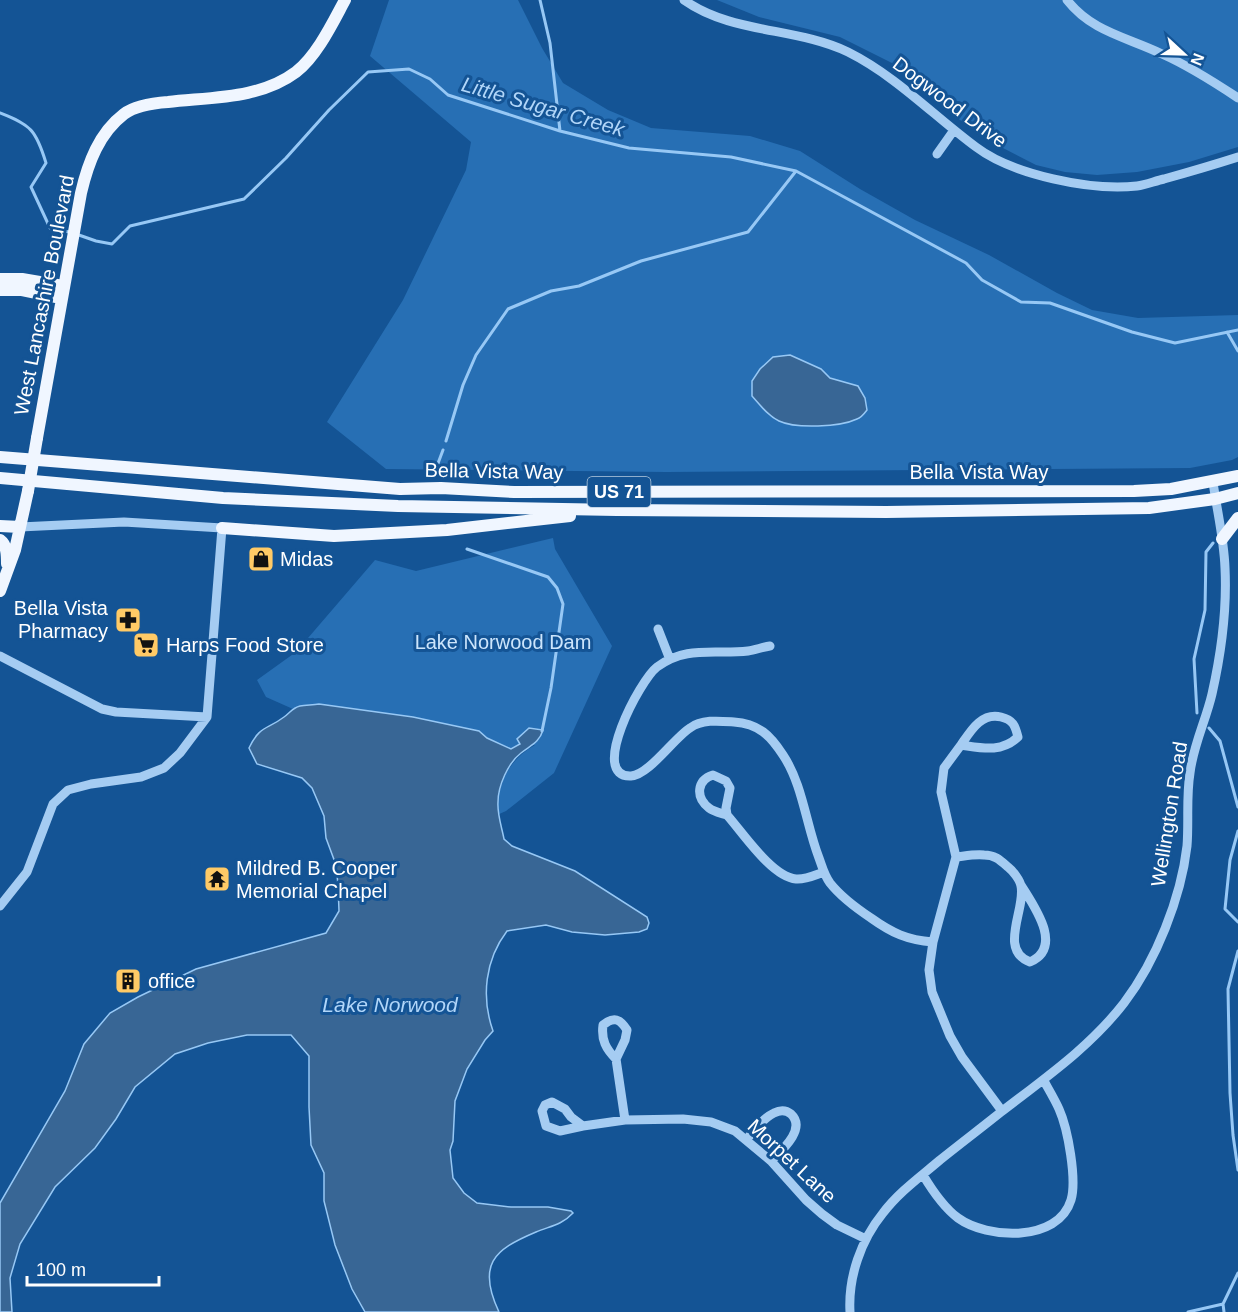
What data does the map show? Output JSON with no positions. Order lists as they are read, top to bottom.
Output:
{
  "streets": {
    "main road": ["West Lancashire Boulevard", "Bella Vista Way", "US 71"],
    "street": ["Dogwood Drive", "Wellington Road", "Morpet Lane"]
  },
  "crossings": [
    ["Bella Vista Way", "Wellington Road"],
    ["Wellington Road", "Morpet Lane"]
  ],
  "water": ["Little Sugar Creek", "Lake Norwood"],
  "parks": ["Lake Norwood Dam"],
  "places": {
    "shop": ["Midas"],
    "pharmacy": ["Bella Vista Pharmacy"],
    "supermarket": ["Harps Food Store"],
    "temple": ["Mildred B. Cooper Memorial Chapel"],
    "building": ["office"]
  },
  "scale_bar": "100 m",
  "north": "right"
}
